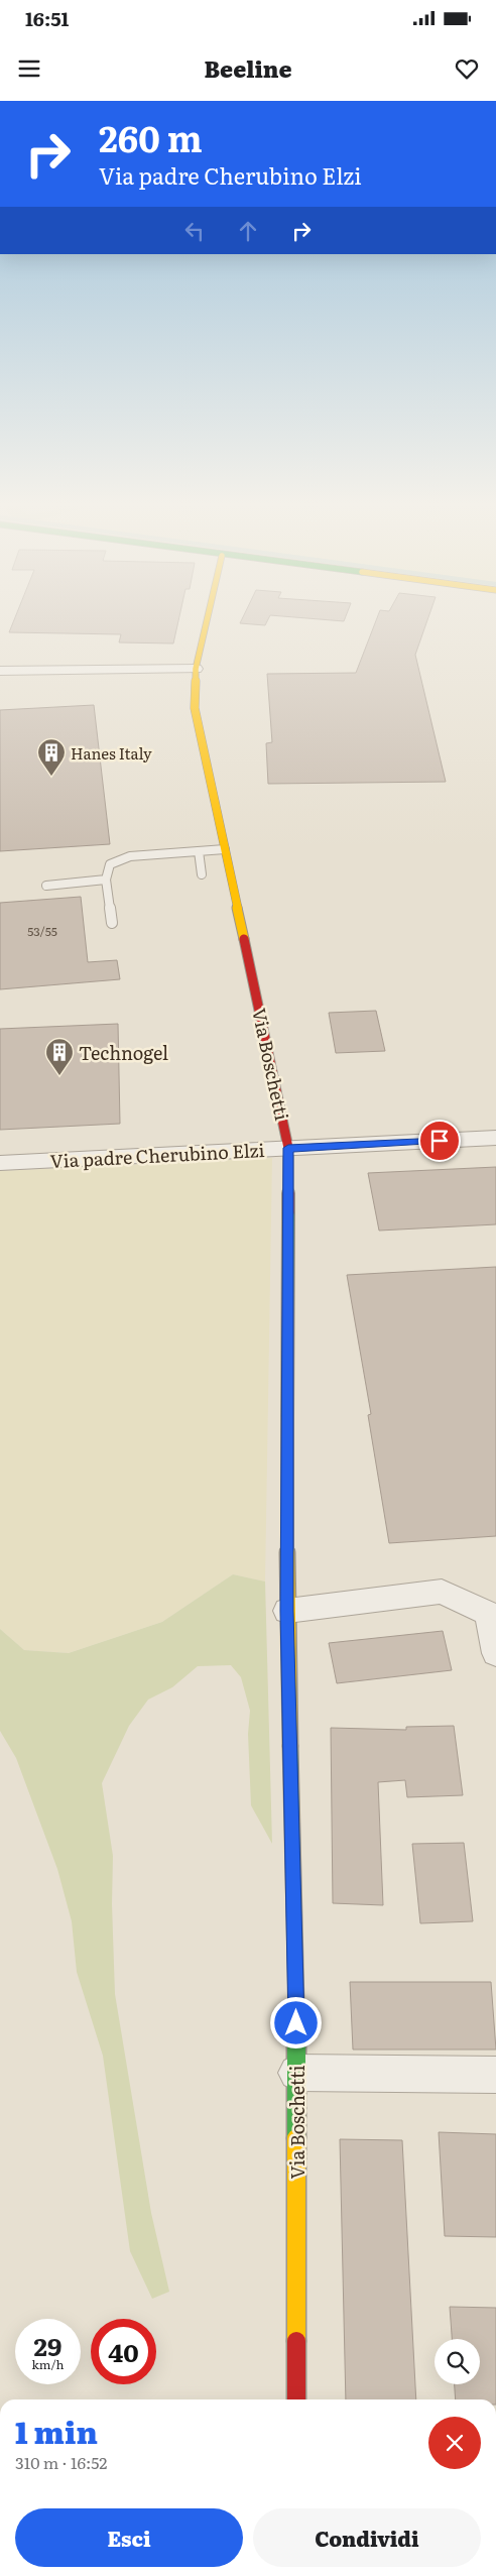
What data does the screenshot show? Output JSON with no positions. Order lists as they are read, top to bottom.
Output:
{
  "streets": {
    "street": ["Via Boschetti", "Via padre Cherubino Elzi"]
  },
  "crossings": [
    ["Via Boschetti", "Via padre Cherubino Elzi"]
  ],
  "places": {
    "building": ["Hanes Italy", "Technogel"]
  },
  "house_numbers": ["53/55"],
  "page": {
    "status": "16:51",
    "header": "Beeline",
    "turn": ["260 m", "Via padre Cherubino Elzi"],
    "speed": "29 km/h",
    "limit": "40",
    "heading": ["1 min", "310 m · 16:52"],
    "buttons": ["Esci", "Condividi"]
  }
}
